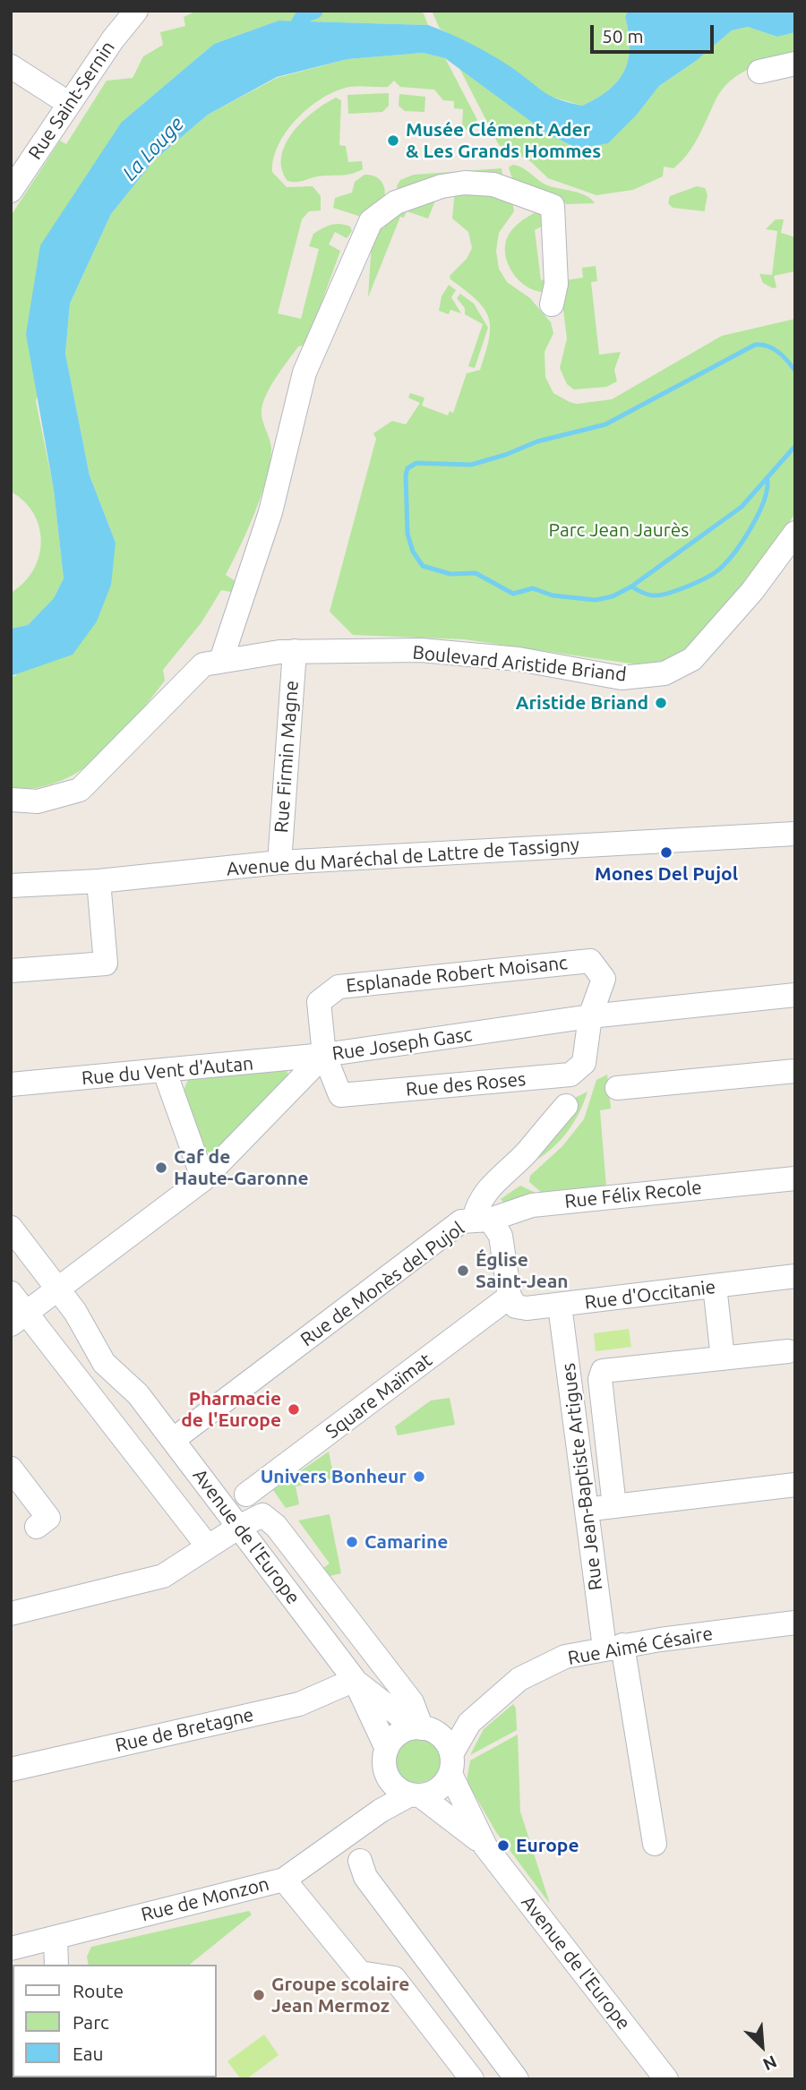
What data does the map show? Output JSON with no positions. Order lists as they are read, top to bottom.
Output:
{
  "streets": {
    "street": [
      "Rue Saint-Sernin",
      "Boulevard Aristide Briand",
      "Rue Firmin Magne",
      "Avenue du Maréchal de Lattre de Tassigny",
      "Esplanade Robert Moisanc",
      "Rue Joseph Gasc",
      "Rue du Vent d'Autan",
      "Rue des Roses",
      "Rue Félix Recole",
      "Rue de Monès del Pujol",
      "Rue d'Occitanie",
      "Square Maïmat",
      "Rue Jean-Baptiste Artigues",
      "Avenue de l'Europe",
      "Rue Aimé Césaire",
      "Rue de Bretagne",
      "Rue de Monzon"
    ]
  },
  "crossings": [
    ["Boulevard Aristide Briand", "Rue Firmin Magne"],
    ["Rue Firmin Magne", "Avenue du Maréchal de Lattre de Tassigny"],
    ["Esplanade Robert Moisanc", "Rue Joseph Gasc"],
    ["Esplanade Robert Moisanc", "Rue du Vent d'Autan"],
    ["Esplanade Robert Moisanc", "Rue des Roses"],
    ["Rue Joseph Gasc", "Rue du Vent d'Autan"],
    ["Rue Joseph Gasc", "Rue des Roses"],
    ["Rue Joseph Gasc", "Avenue de l'Europe"],
    ["Rue du Vent d'Autan", "Rue des Roses"],
    ["Rue Félix Recole", "Rue de Monès del Pujol"],
    ["Rue de Monès del Pujol", "Avenue de l'Europe"],
    ["Rue d'Occitanie", "Square Maïmat"],
    ["Rue d'Occitanie", "Rue Jean-Baptiste Artigues"],
    ["Rue Jean-Baptiste Artigues", "Rue Aimé Césaire"],
    ["Avenue de l'Europe", "Rue Aimé Césaire"],
    ["Avenue de l'Europe", "Rue de Bretagne"],
    ["Avenue de l'Europe", "Rue de Monzon"],
    ["Rue Aimé Césaire", "Rue de Monzon"]
  ],
  "water": ["La Louge"],
  "parks": ["Parc Jean Jaurès"],
  "places": [
    "Musée Clément Ader & Les Grands Hommes",
    "Aristide Briand",
    "Mones Del Pujol",
    "Caf de Haute-Garonne",
    "Église Saint-Jean",
    "Pharmacie de l'Europe",
    "Univers Bonheur",
    "Camarine",
    "Europe",
    "Groupe scolaire Jean Mermoz"
  ],
  "legend": ["Route", "Parc", "Eau"],
  "scale_bar": "50 m",
  "north": "bottom right"
}
